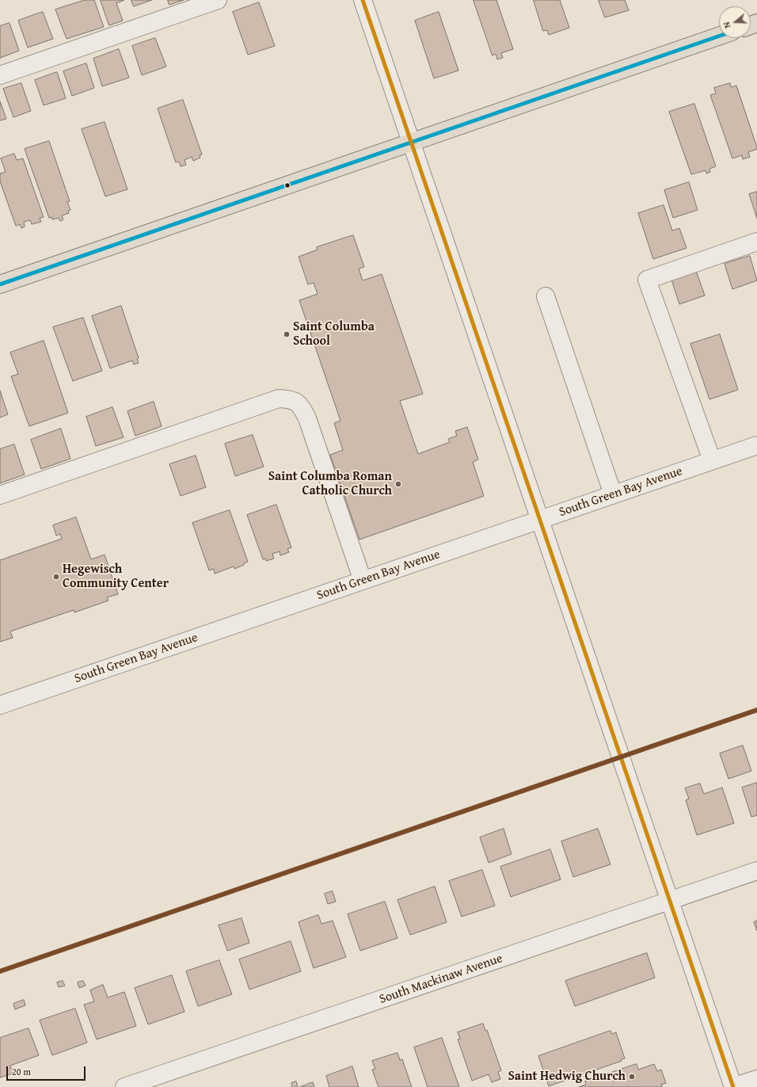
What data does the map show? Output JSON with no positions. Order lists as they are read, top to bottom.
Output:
{
  "streets": {
    "street": ["South Green Bay Avenue", "South Mackinaw Avenue"]
  },
  "places": [
    "Saint Columba School",
    "Saint Columba Roman Catholic Church",
    "Hegewisch Community Center",
    "Saint Hedwig Church"
  ],
  "scale_bar": "20 m",
  "north": "left"
}
